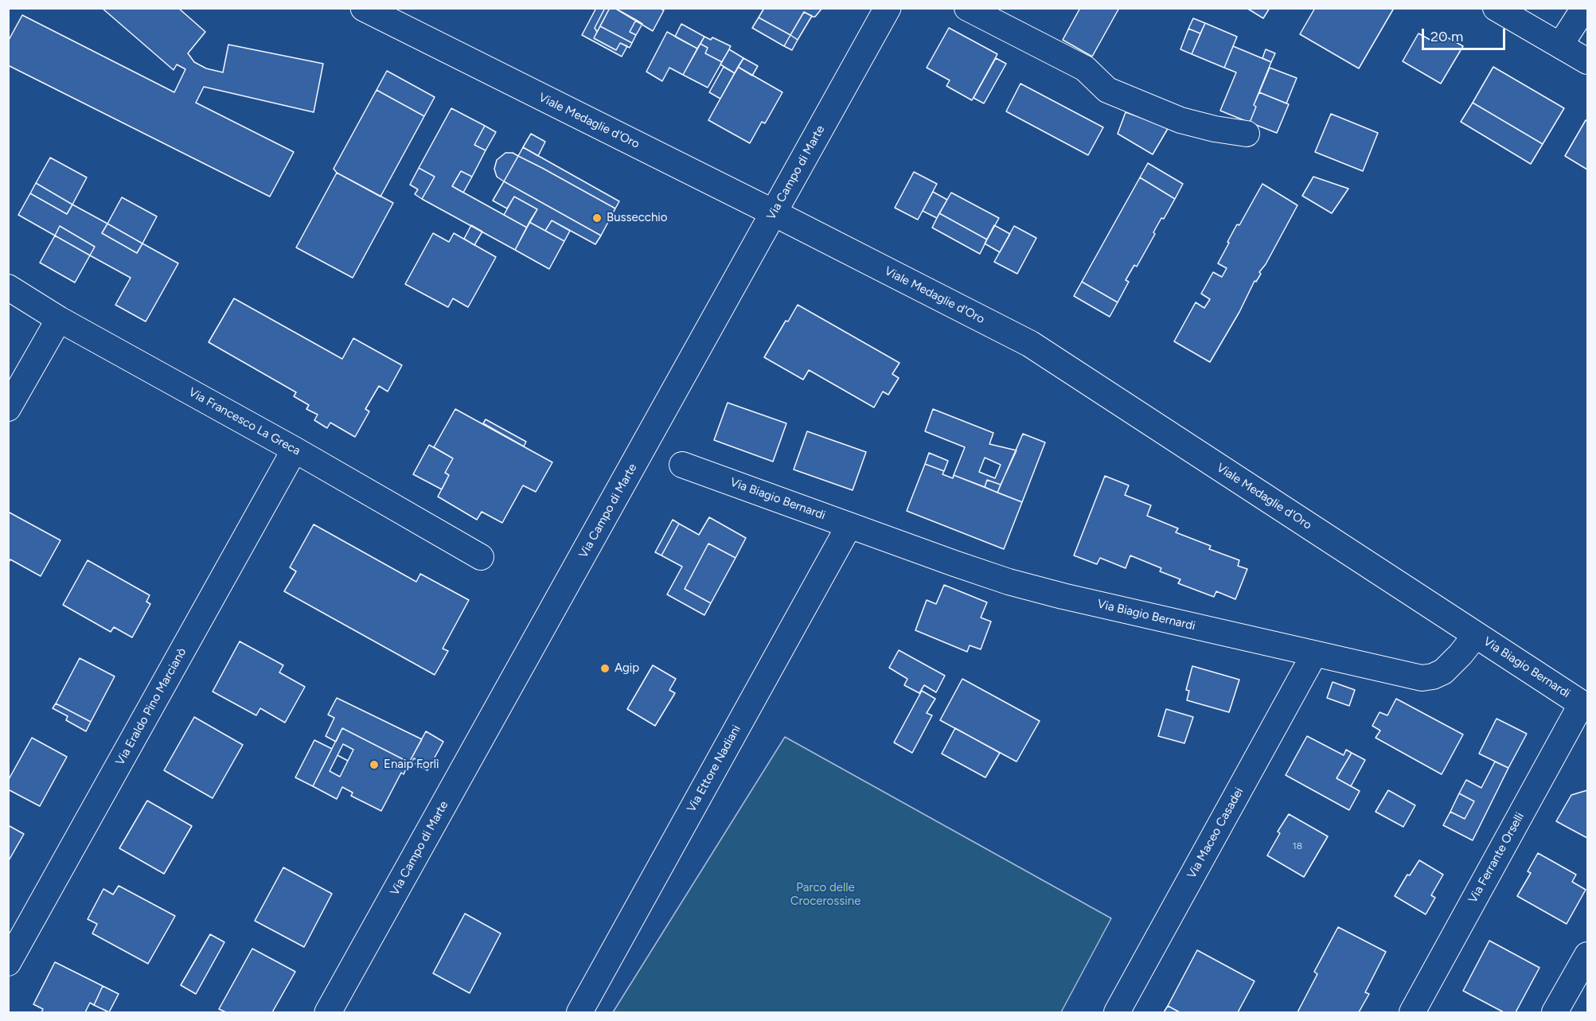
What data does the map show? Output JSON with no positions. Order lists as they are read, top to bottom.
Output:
{
  "streets": {
    "street": [
      "Viale Medaglie d'Oro",
      "Via Campo di Marte",
      "Via Francesco La Greca",
      "Via Biagio Bernardi",
      "Via Eraldo Pino Marcianò",
      "Via Ettore Nadiani",
      "Via Maceo Casadei",
      "Via Ferrante Orselli"
    ]
  },
  "crossings": [
    ["Viale Medaglie d'Oro", "Via Campo di Marte"],
    ["Viale Medaglie d'Oro", "Via Biagio Bernardi"],
    ["Via Francesco La Greca", "Via Eraldo Pino Marcianò"],
    ["Via Biagio Bernardi", "Via Ettore Nadiani"],
    ["Via Biagio Bernardi", "Via Maceo Casadei"],
    ["Via Biagio Bernardi", "Via Ferrante Orselli"]
  ],
  "parks": ["Parco delle Crocerossine"],
  "places": ["Bussecchio", "Agip", "Enaip Forlì"],
  "house_numbers": ["18"],
  "scale_bar": "20 m"
}
